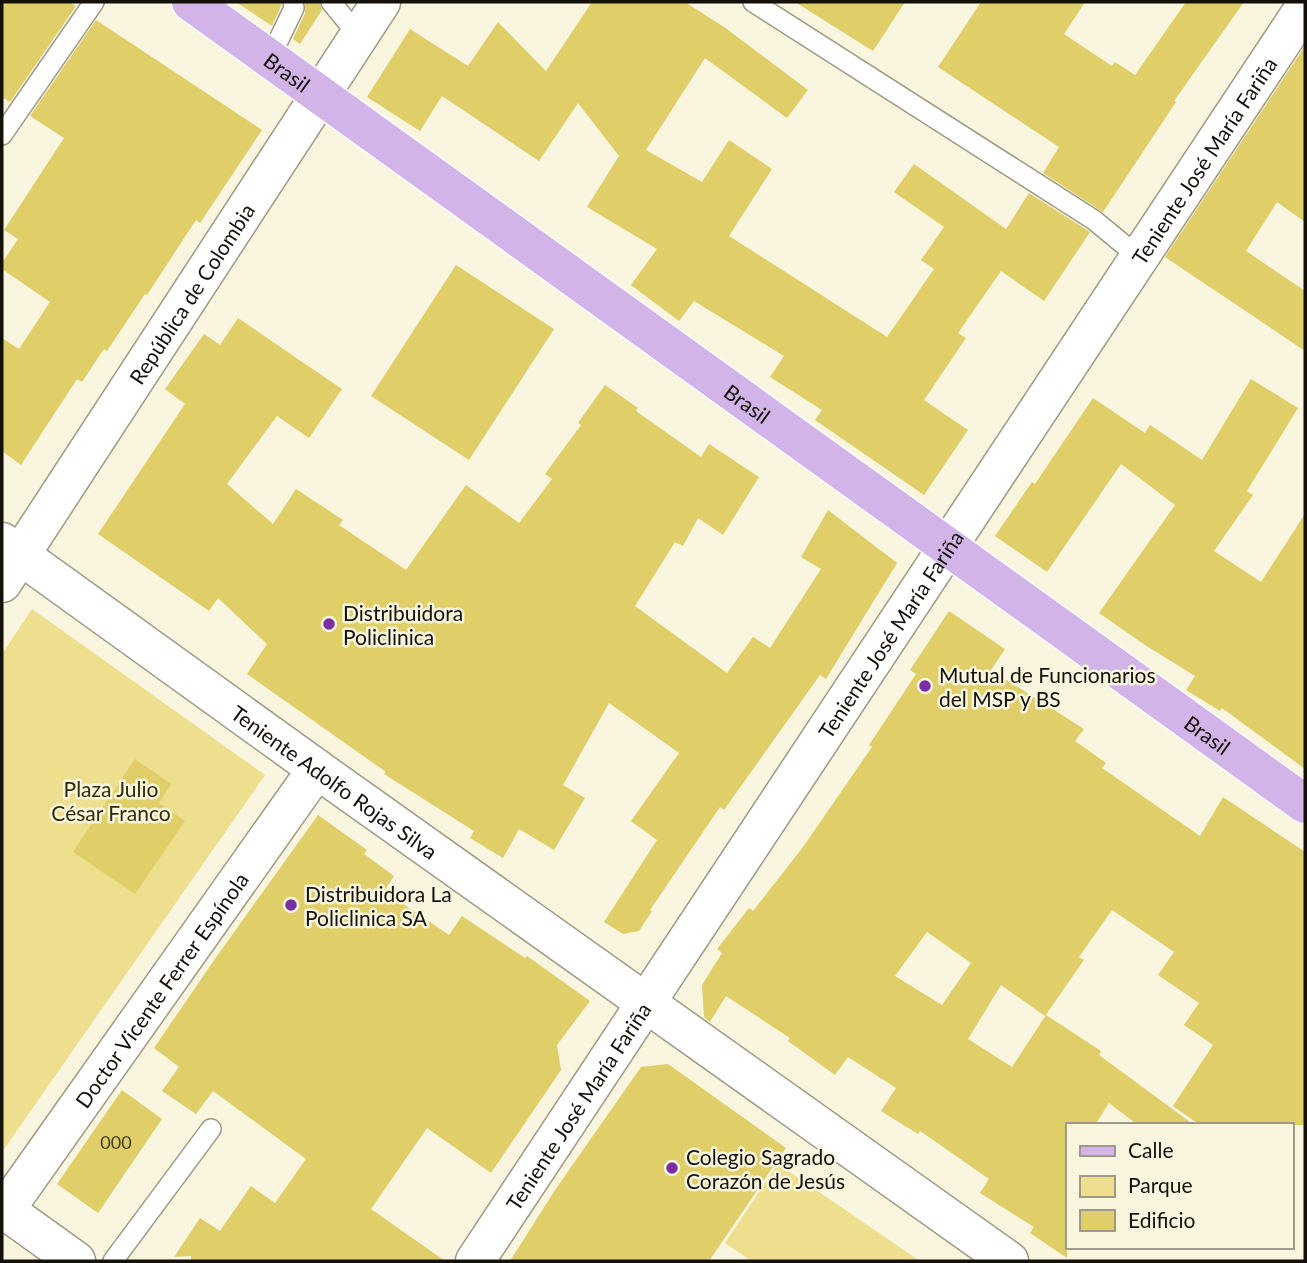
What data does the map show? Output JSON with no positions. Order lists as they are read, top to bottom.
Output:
{
  "streets": {
    "main road": ["Brasil"],
    "street": [
      "Teniente José María Fariña",
      "República de Colombia",
      "Teniente Adolfo Rojas Silva",
      "Doctor Vicente Ferrer Espínola"
    ]
  },
  "crossings": [
    ["Brasil", "Teniente José María Fariña"],
    ["Brasil", "República de Colombia"],
    ["Teniente José María Fariña", "Teniente Adolfo Rojas Silva"],
    ["República de Colombia", "Teniente Adolfo Rojas Silva"],
    ["Teniente Adolfo Rojas Silva", "Doctor Vicente Ferrer Espínola"]
  ],
  "parks": ["Plaza Julio César Franco"],
  "places": [
    "Distribuidora Policlinica",
    "Mutual de Funcionarios del MSP y BS",
    "Distribuidora La Policlinica SA",
    "Colegio Sagrado Corazón de Jesús"
  ],
  "house_numbers": ["000"],
  "legend": ["Calle", "Parque", "Edificio"]
}
